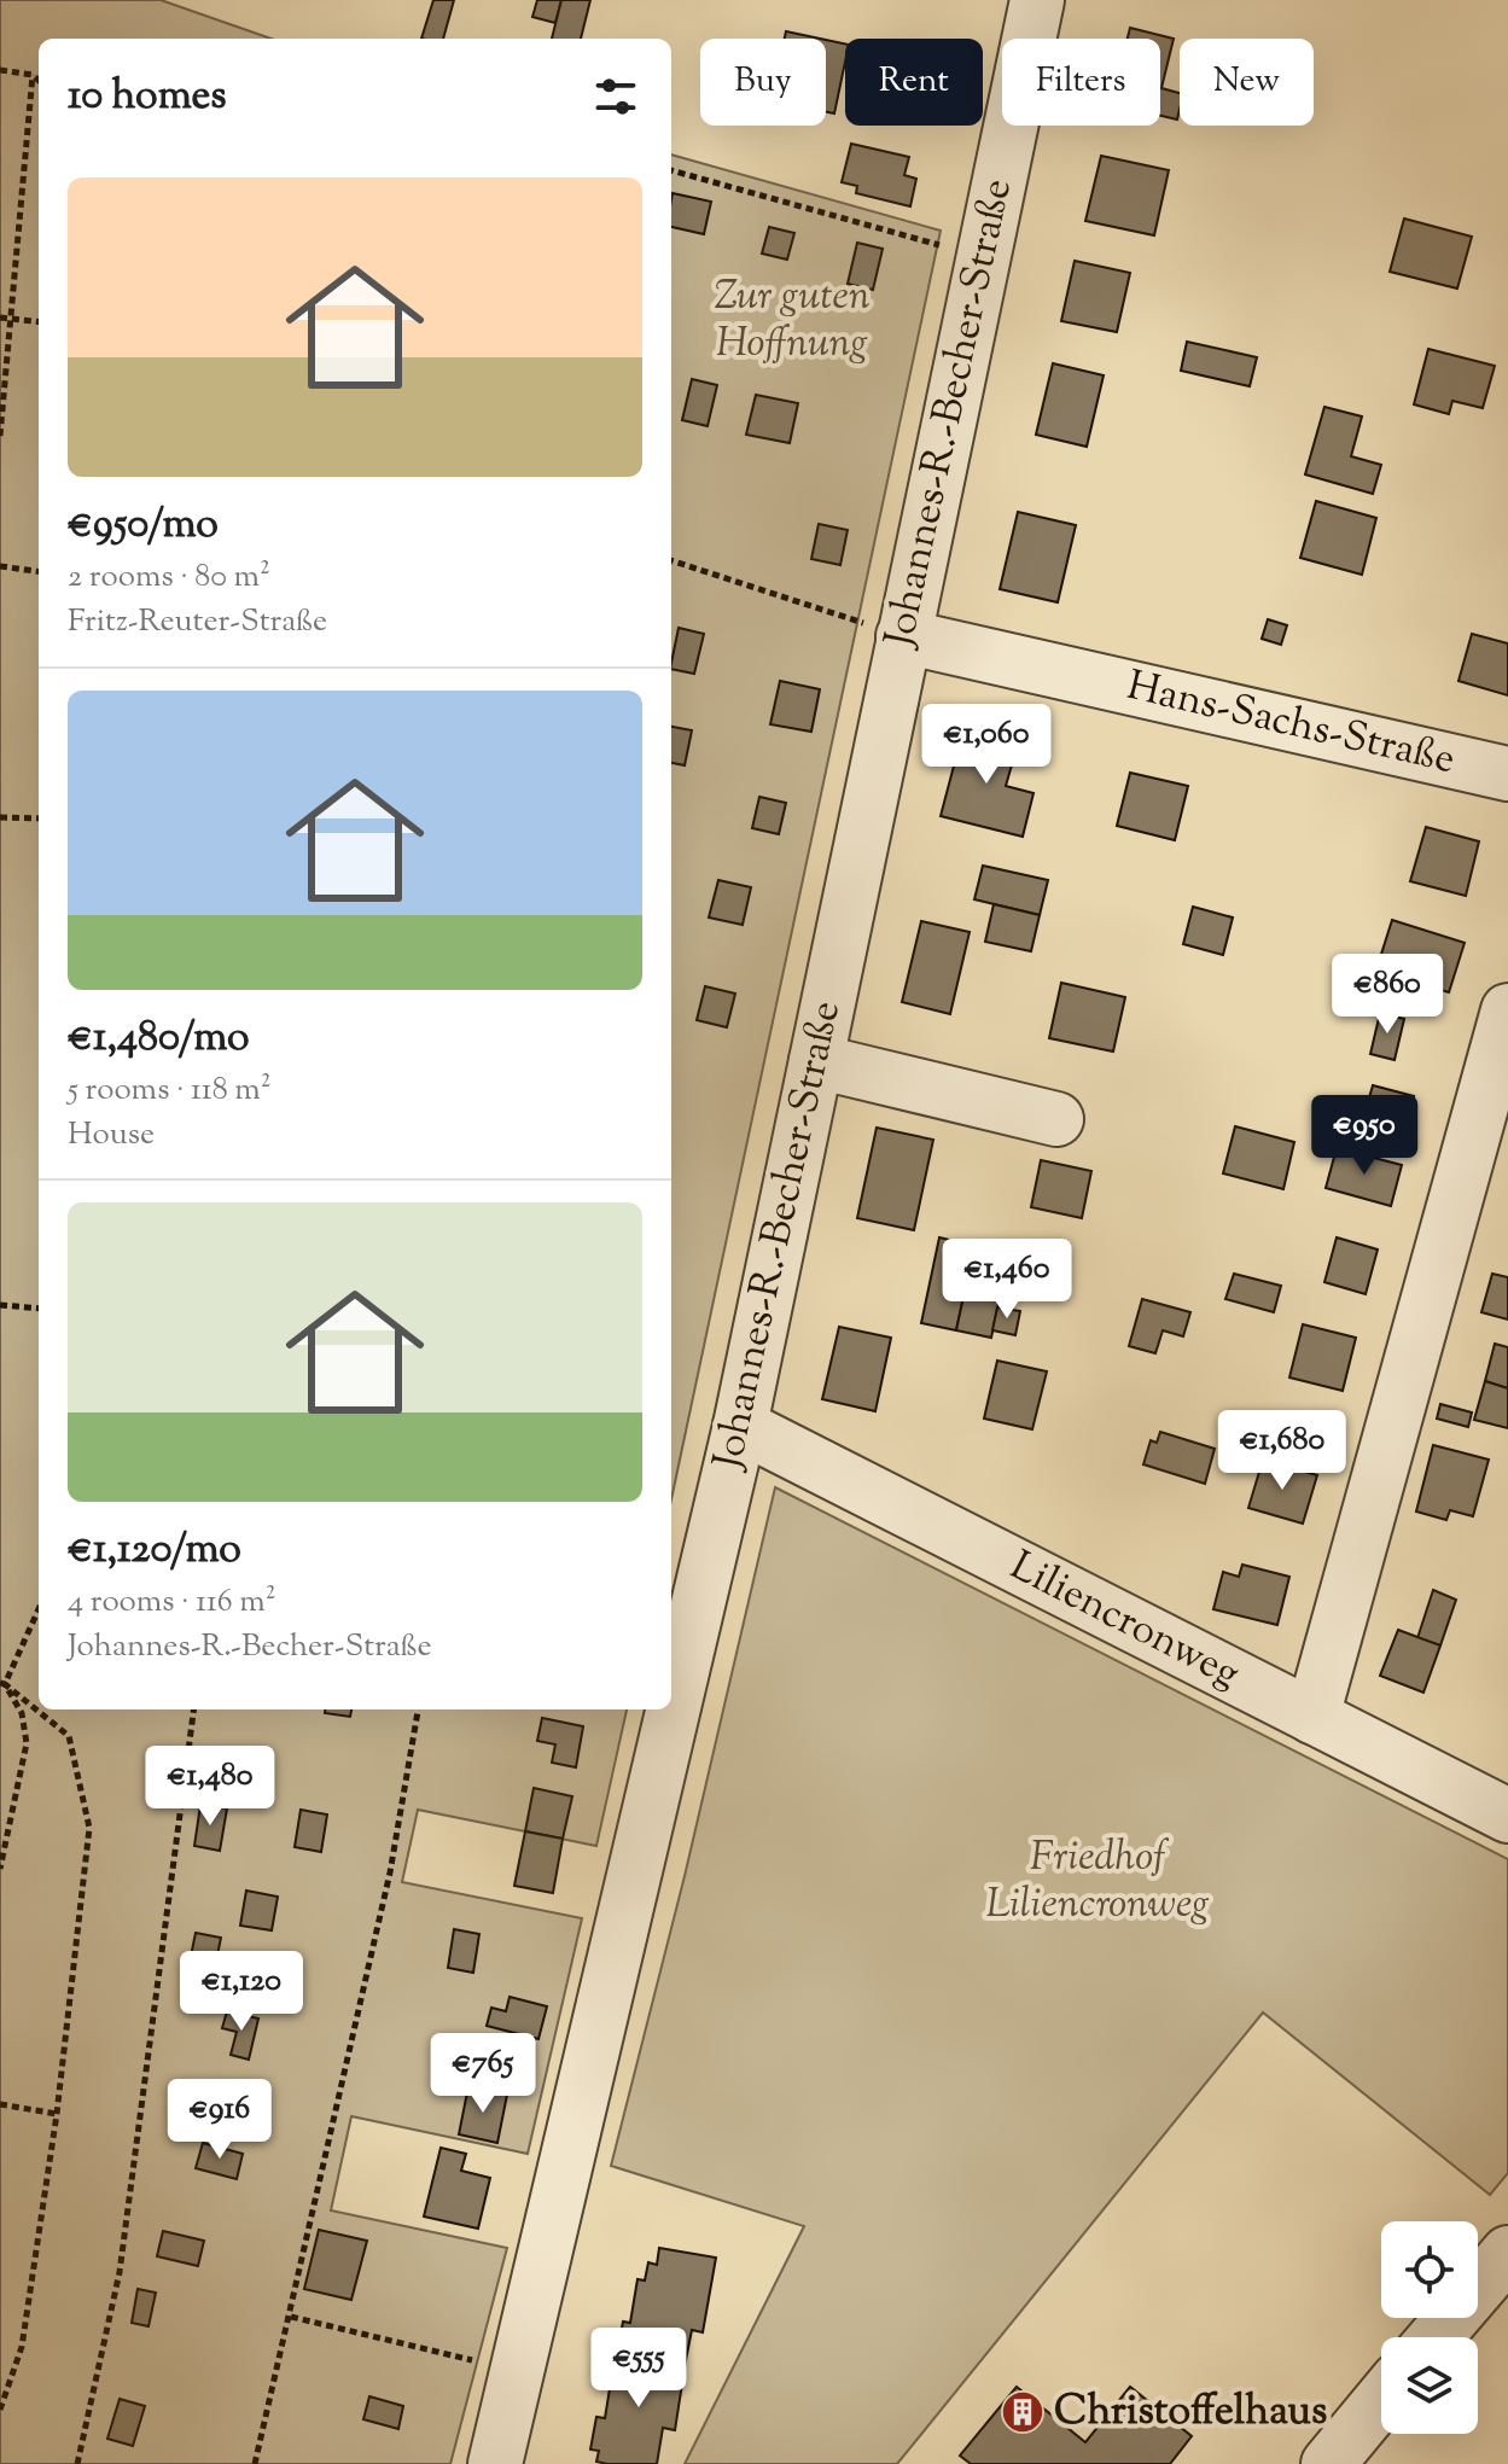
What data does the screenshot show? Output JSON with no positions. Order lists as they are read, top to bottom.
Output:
{
  "streets": {
    "street": ["Johannes-R.-Becher-Straße", "Hans-Sachs-Straße", "Liliencronweg"]
  },
  "crossings": [
    ["Johannes-R.-Becher-Straße", "Hans-Sachs-Straße"],
    ["Johannes-R.-Becher-Straße", "Liliencronweg"]
  ],
  "parks": ["Zur guten Hoffnung", "Friedhof Liliencronweg"],
  "places": {
    "building": ["Christoffelhaus"]
  },
  "page": {
    "chip": [
      "Buy",
      "Rent",
      "Filters",
      "New"
    ],
    "heading": "10 homes",
    "list": [
      {
        "name": "€950/mo",
        "note": "2 rooms · 80 m² · Fritz-Reuter-Straße"
      },
      {
        "name": "€1,480/mo",
        "note": "5 rooms · 118 m² · House"
      },
      {
        "name": "€1,120/mo",
        "note": "4 rooms · 116 m² · Johannes-R.-Becher-Straße"
      }
    ],
    "price": [
      "€1,060",
      "€860",
      "€950",
      "€1,460",
      "€1,680",
      "€1,480",
      "€1,120",
      "€765",
      "€916",
      "€555"
    ]
  }
}
